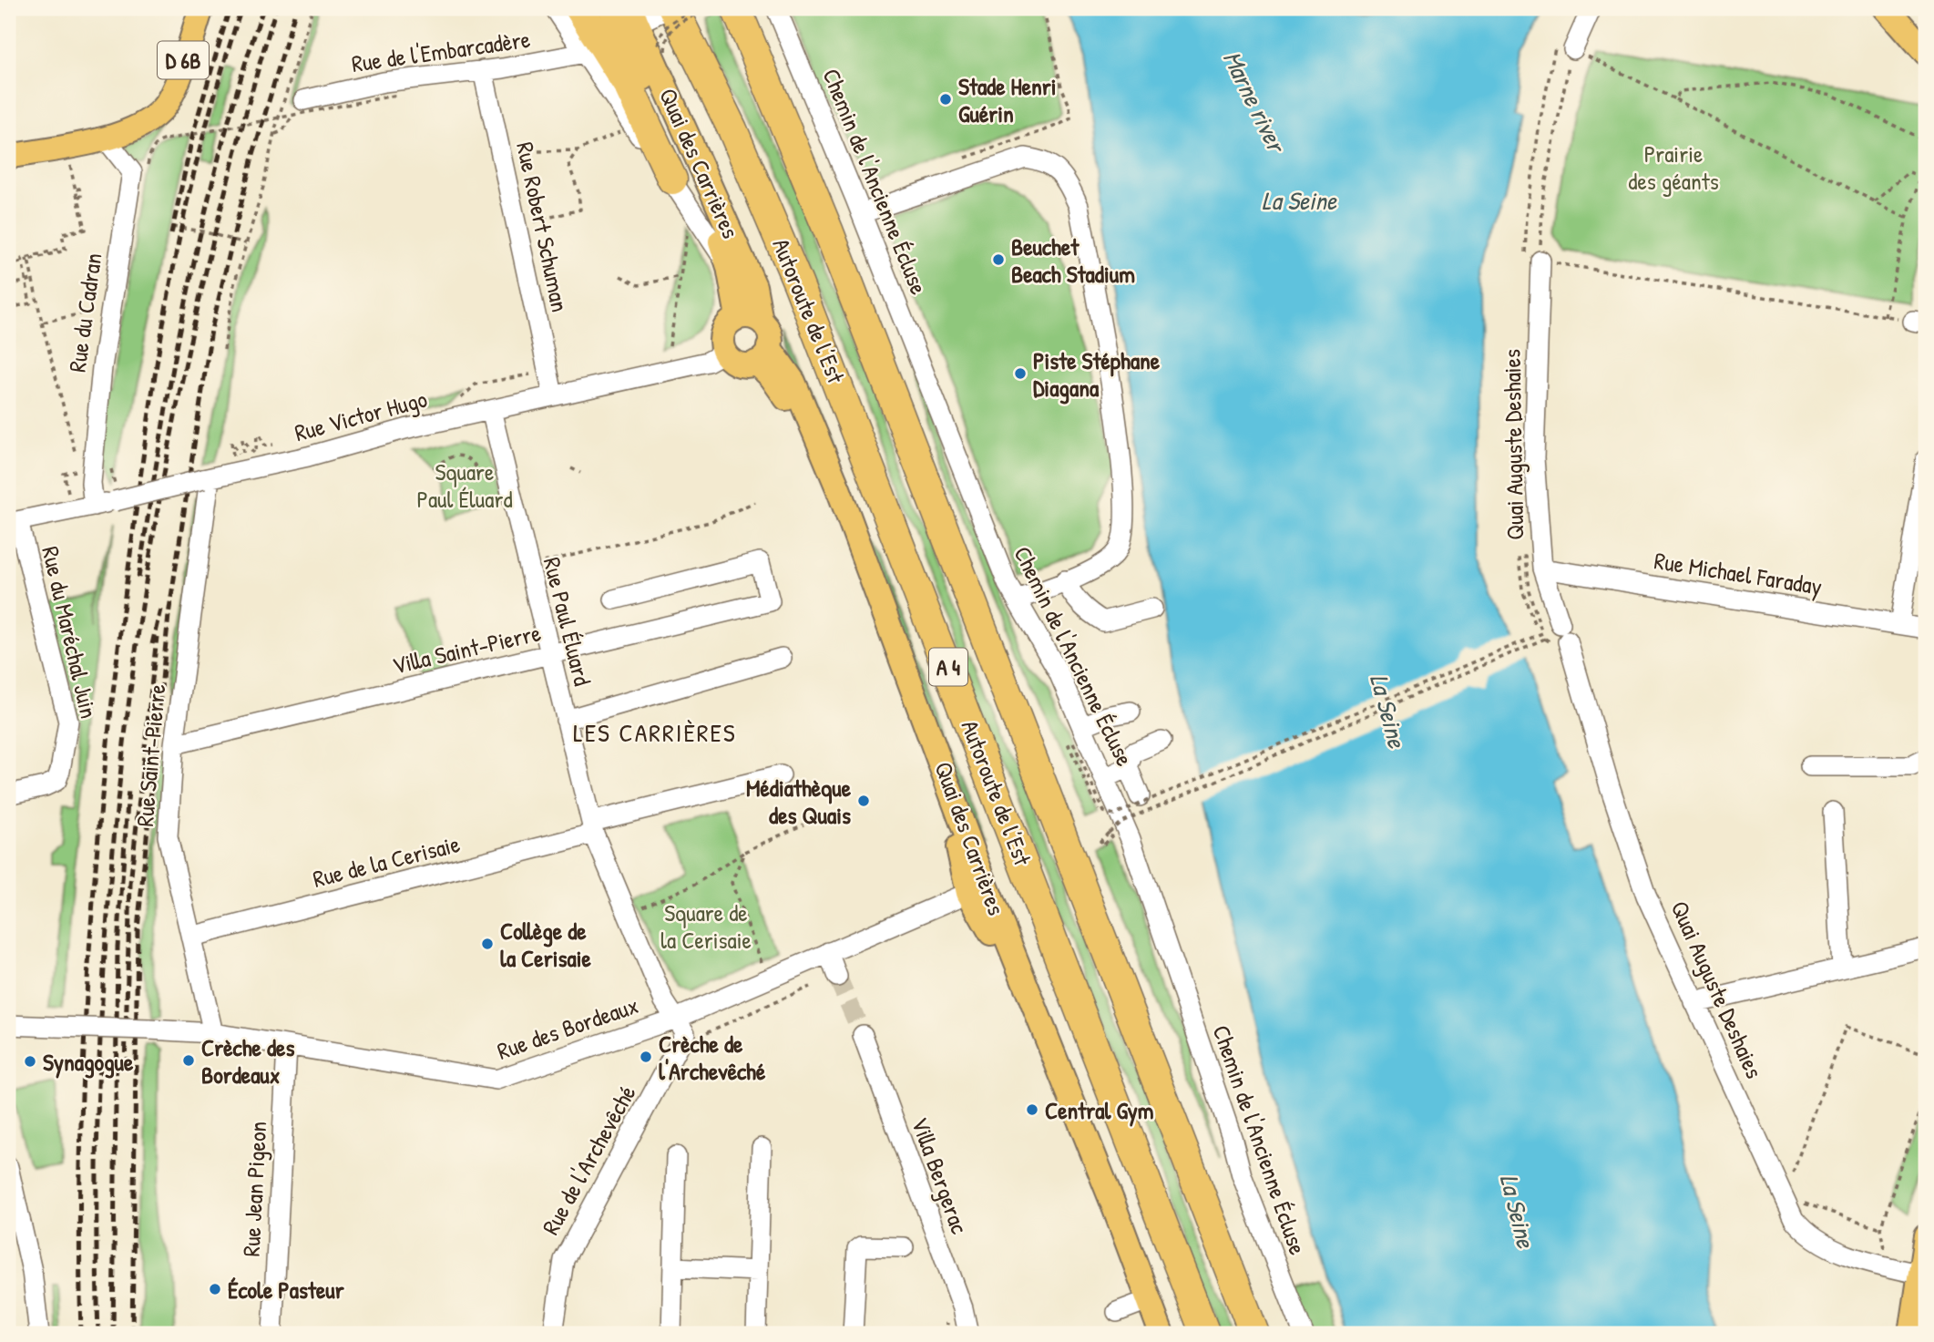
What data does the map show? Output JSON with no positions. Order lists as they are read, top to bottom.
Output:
{
  "streets": {
    "highway": ["Autoroute de l’Est", "A 4"],
    "main road": ["D 6B", "Quai des Carrières"],
    "street": [
      "Rue de l'Embarcadère",
      "Chemin de l'Ancienne Écluse",
      "Rue Robert Schuman",
      "Rue du Cadran",
      "Rue Victor Hugo",
      "Quai Auguste Deshaies",
      "Rue Michael Faraday",
      "Rue Paul Éluard",
      "Rue du Maréchal Juin",
      "Villa Saint-Pierre",
      "Rue Saint-Pierre",
      "Rue de la Cerisaie",
      "Rue des Bordeaux",
      "Rue de l'Archevêché",
      "Villa Bergerac",
      "Rue Jean Pigeon"
    ]
  },
  "crossings": [
    ["Rue de l'Embarcadère", "Quai des Carrières"],
    ["Rue de l'Embarcadère", "Rue Robert Schuman"],
    ["Quai des Carrières", "Autoroute de l’Est"],
    ["Quai des Carrières", "Rue Victor Hugo"],
    ["Quai des Carrières", "Rue des Bordeaux"],
    ["Rue Robert Schuman", "Rue Victor Hugo"],
    ["Rue du Cadran", "Rue Victor Hugo"],
    ["Rue Victor Hugo", "Rue Paul Éluard"],
    ["Rue Victor Hugo", "Rue du Maréchal Juin"],
    ["Rue Victor Hugo", "Rue Saint-Pierre"],
    ["Quai Auguste Deshaies", "Rue Michael Faraday"],
    ["Rue Paul Éluard", "Villa Saint-Pierre"],
    ["Rue Paul Éluard", "Rue de la Cerisaie"],
    ["Rue Paul Éluard", "Rue des Bordeaux"],
    ["Rue Paul Éluard", "Rue de l'Archevêché"],
    ["Villa Saint-Pierre", "Rue Saint-Pierre"],
    ["Rue Saint-Pierre", "Rue de la Cerisaie"],
    ["Rue Saint-Pierre", "Rue des Bordeaux"],
    ["Rue des Bordeaux", "Rue de l'Archevêché"],
    ["Rue des Bordeaux", "Rue Jean Pigeon"]
  ],
  "districts": ["LES CARRIÈRES"],
  "water": ["Marne river", "La Seine"],
  "parks": ["Prairie des géants", "Square Paul Éluard", "Square de la Cerisaie"],
  "places": [
    "Stade Henri Guérin",
    "Beuchet Beach Stadium",
    "Piste Stéphane Diagana",
    "Médiathèque des Quais",
    "Collège de la Cerisaie",
    "Crèche de l'Archevêché",
    "Crèche des Bordeaux",
    "Synagogue",
    "Central Gym",
    "École Pasteur"
  ]
}
